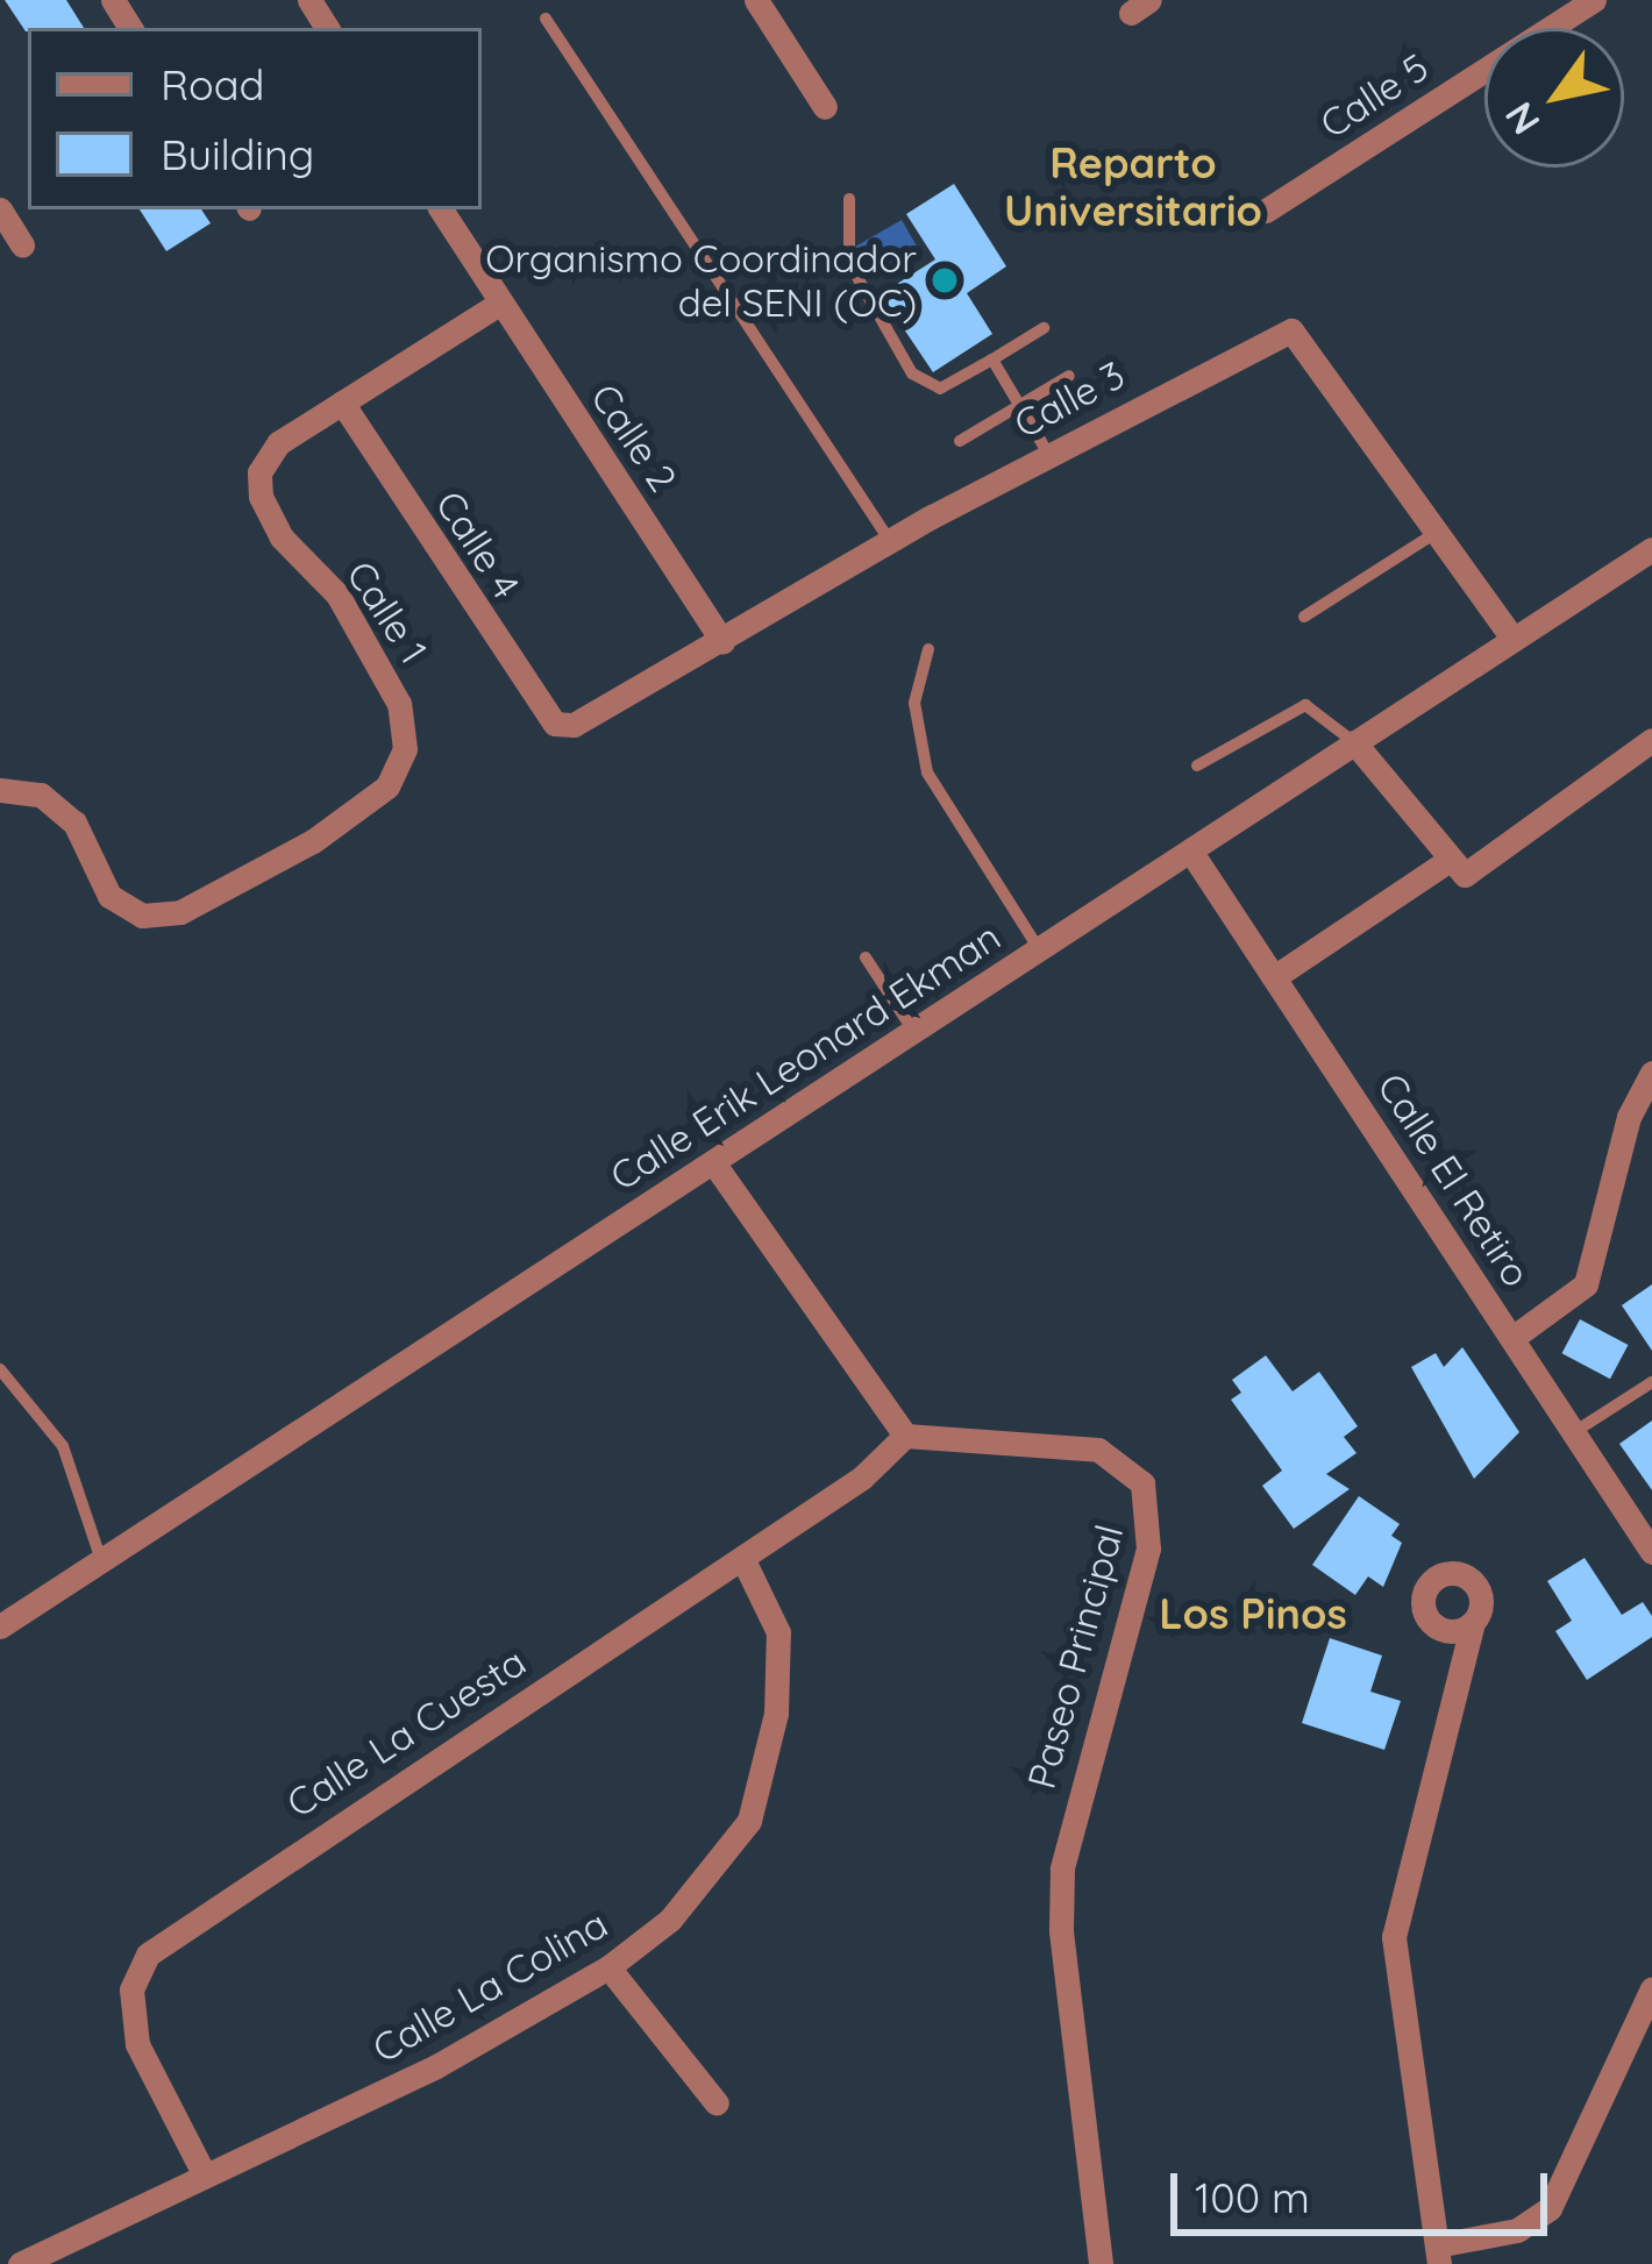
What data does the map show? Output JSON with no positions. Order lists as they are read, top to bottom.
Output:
{
  "streets": {
    "street": [
      "Calle 5",
      "Calle 3",
      "Calle 2",
      "Calle 4",
      "Calle 1",
      "Calle Erik Leonard Ekman",
      "Calle El Retiro",
      "Paseo Principal",
      "Calle La Cuesta",
      "Calle La Colina"
    ]
  },
  "crossings": [
    ["Calle 3", "Calle 2"],
    ["Calle 3", "Calle 4"],
    ["Calle 3", "Calle Erik Leonard Ekman"],
    ["Calle 2", "Calle 1"],
    ["Calle 4", "Calle 1"],
    ["Calle Erik Leonard Ekman", "Calle El Retiro"],
    ["Paseo Principal", "Calle La Cuesta"],
    ["Calle La Cuesta", "Calle La Colina"]
  ],
  "districts": ["Reparto Universitario", "Los Pinos"],
  "places": ["Organismo Coordinador del SENI (OC)"],
  "legend": ["Road", "Building"],
  "scale_bar": "100 m",
  "north": "bottom left"
}
